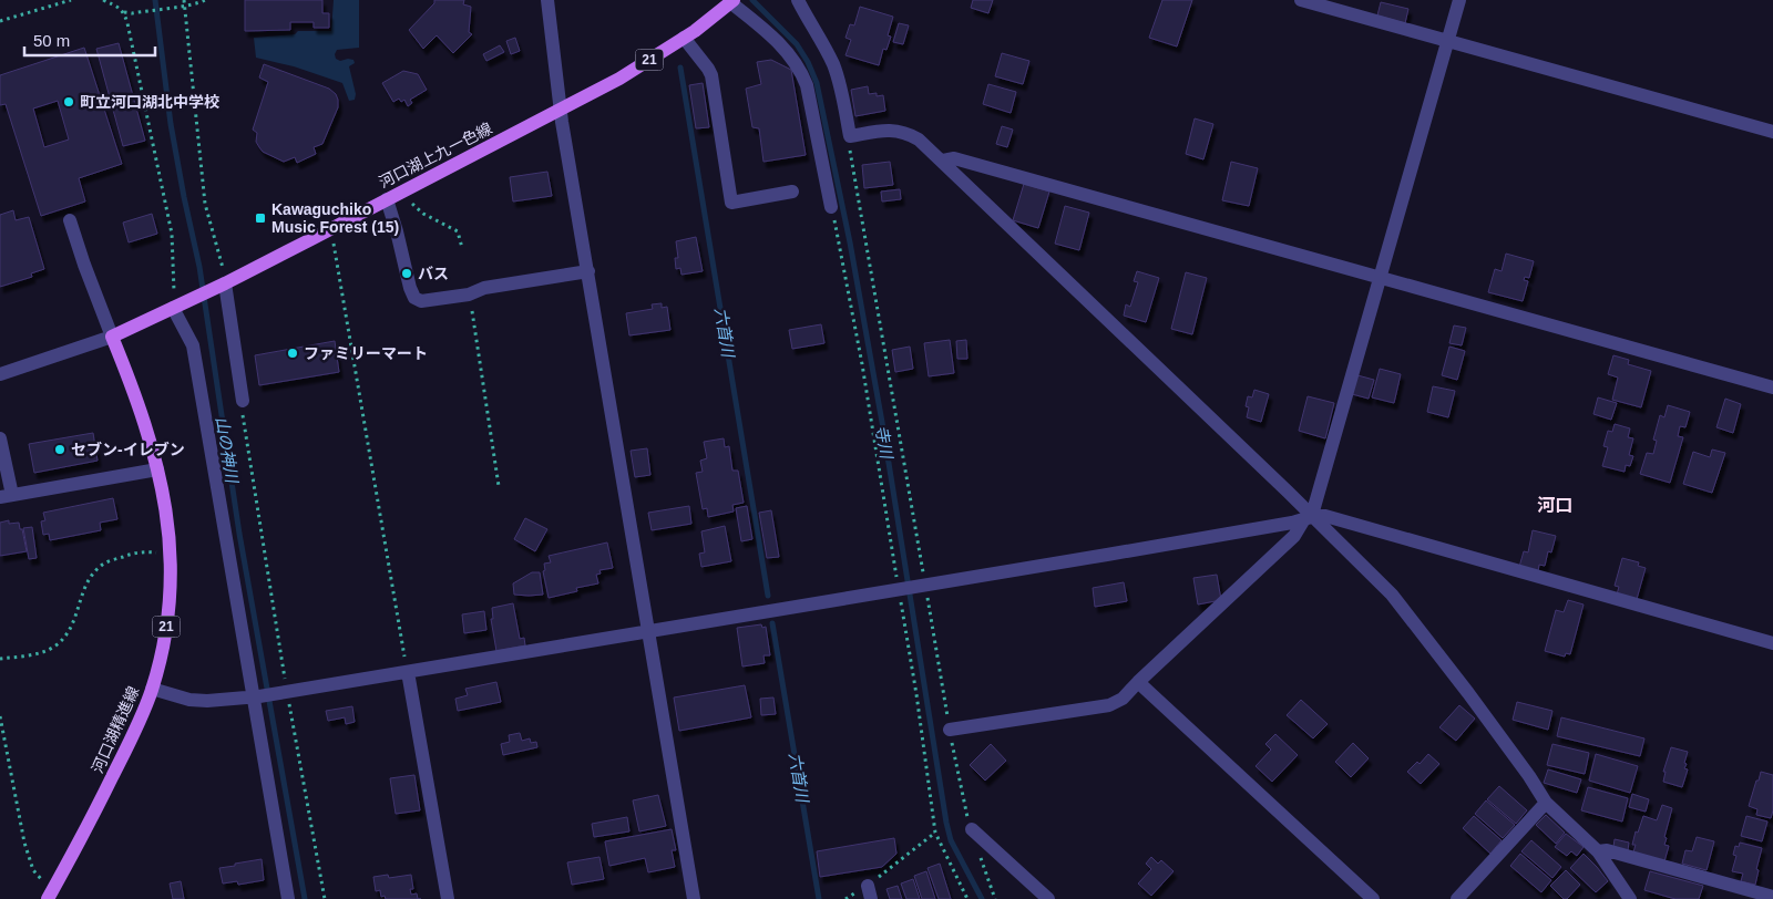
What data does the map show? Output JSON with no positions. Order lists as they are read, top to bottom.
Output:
{
  "streets": {
    "main road": ["21", "河口湖上九一色線", "河口湖精進線"]
  },
  "crossings": [
    ["河口湖上九一色線", "河口湖精進線"]
  ],
  "districts": ["河口"],
  "water": ["六首川", "寺川", "山の神川"],
  "places": {
    "other": [
      "町立河口湖北中学校",
      "バス",
      "ファミリーマート",
      "セブン-イレブン"
    ],
    "transit": ["Kawaguchiko Music Forest (15)"]
  },
  "scale_bar": "50 m"
}
